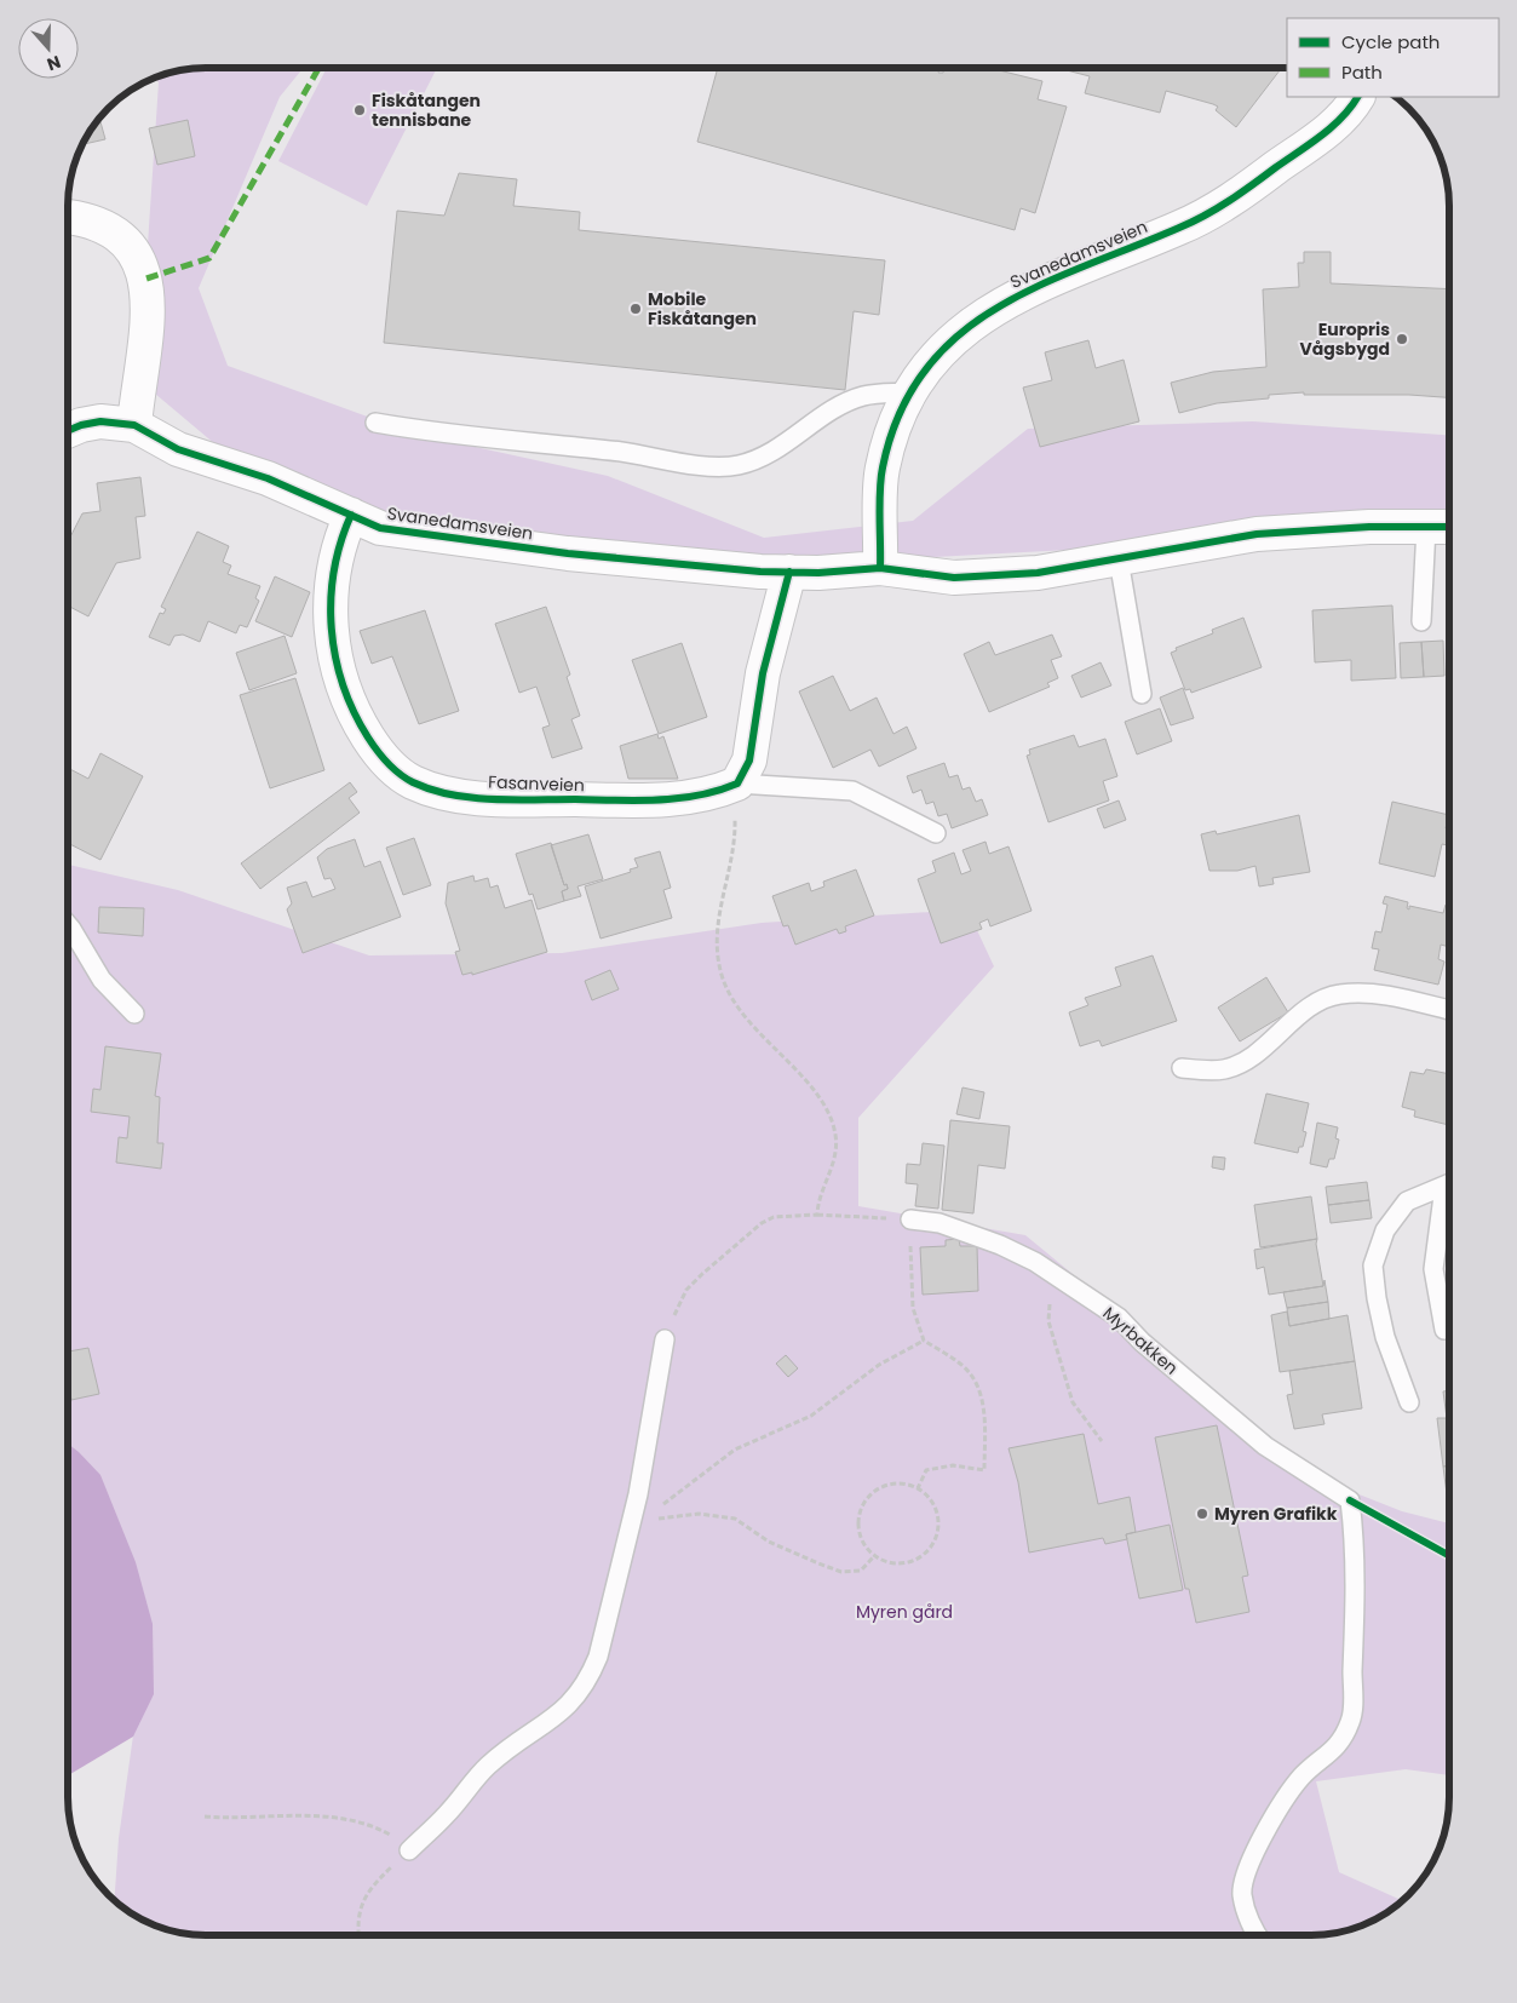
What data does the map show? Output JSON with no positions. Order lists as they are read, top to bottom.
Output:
{
  "streets": {
    "street": ["Svanedamsveien", "Fasanveien"],
    "lane": ["Myrbakken"]
  },
  "crossings": [
    ["Svanedamsveien", "Fasanveien"]
  ],
  "parks": ["Myren gård"],
  "places": [
    "Fiskåtangen tennisbane",
    "Mobile Fiskåtangen",
    "Europris Vågsbygd",
    "Myren Grafikk"
  ],
  "legend": ["Cycle path", "Path"],
  "north": "bottom"
}
